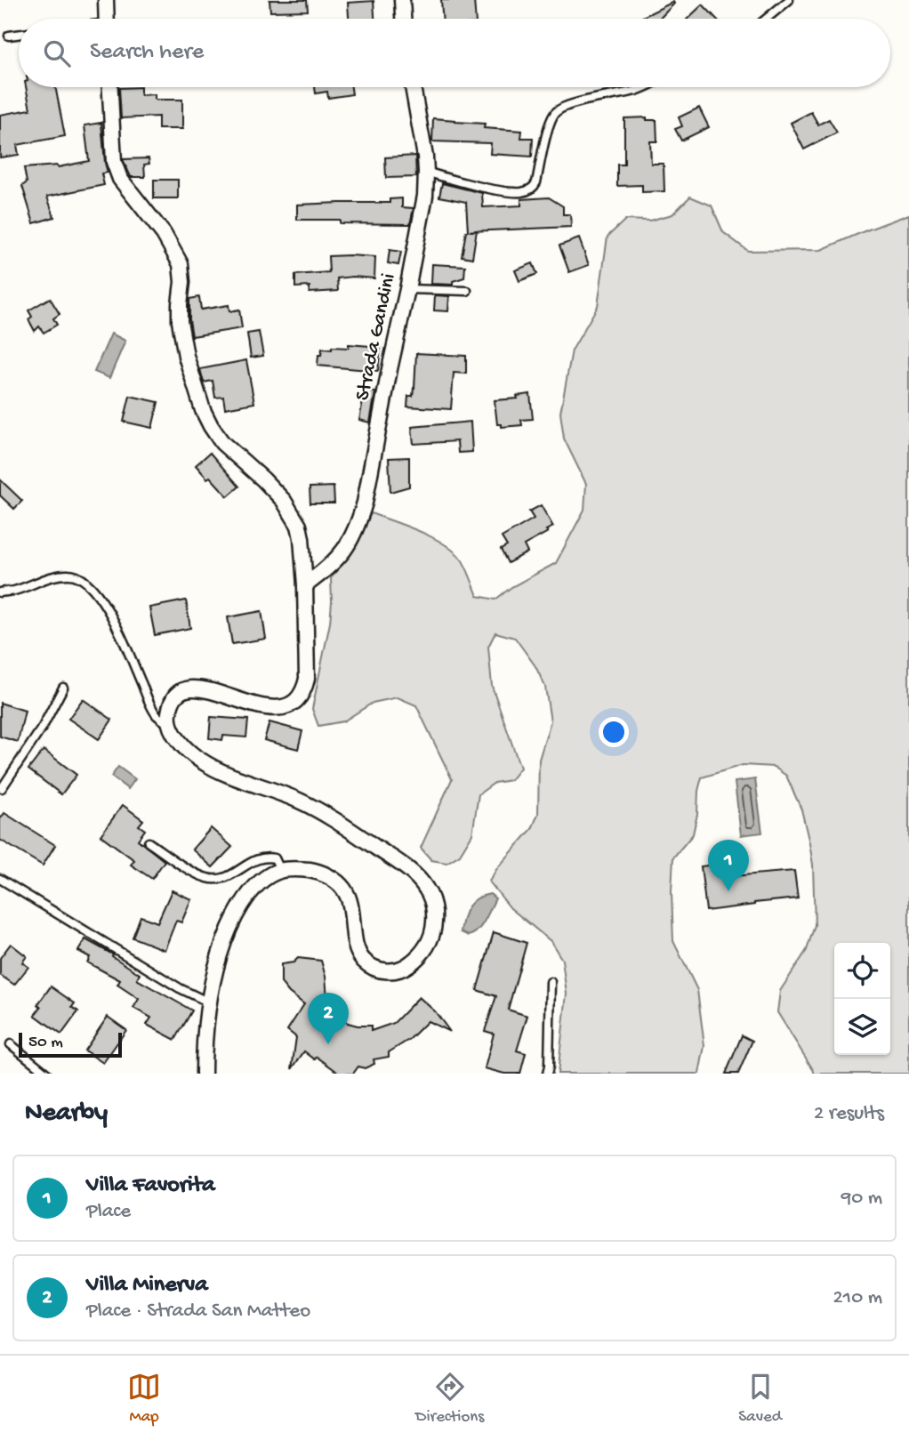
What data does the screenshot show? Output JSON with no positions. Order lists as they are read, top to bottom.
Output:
{
  "streets": {
    "street": ["Strada Gandini"]
  },
  "scale_bar": "50 m",
  "page": {
    "search": "Search here",
    "pins": ["1", "2"],
    "scale": "50 m",
    "heading": ["Nearby", "2 results"],
    "list": [
      {
        "mark": "1",
        "name": "Villa Favorita",
        "note": "Place",
        "value": "90 m"
      },
      {
        "mark": "2",
        "name": "Villa Minerva",
        "note": "Place · Strada San Matteo",
        "value": "210 m"
      }
    ],
    "nav": ["Map", "Directions", "Saved"]
  }
}
